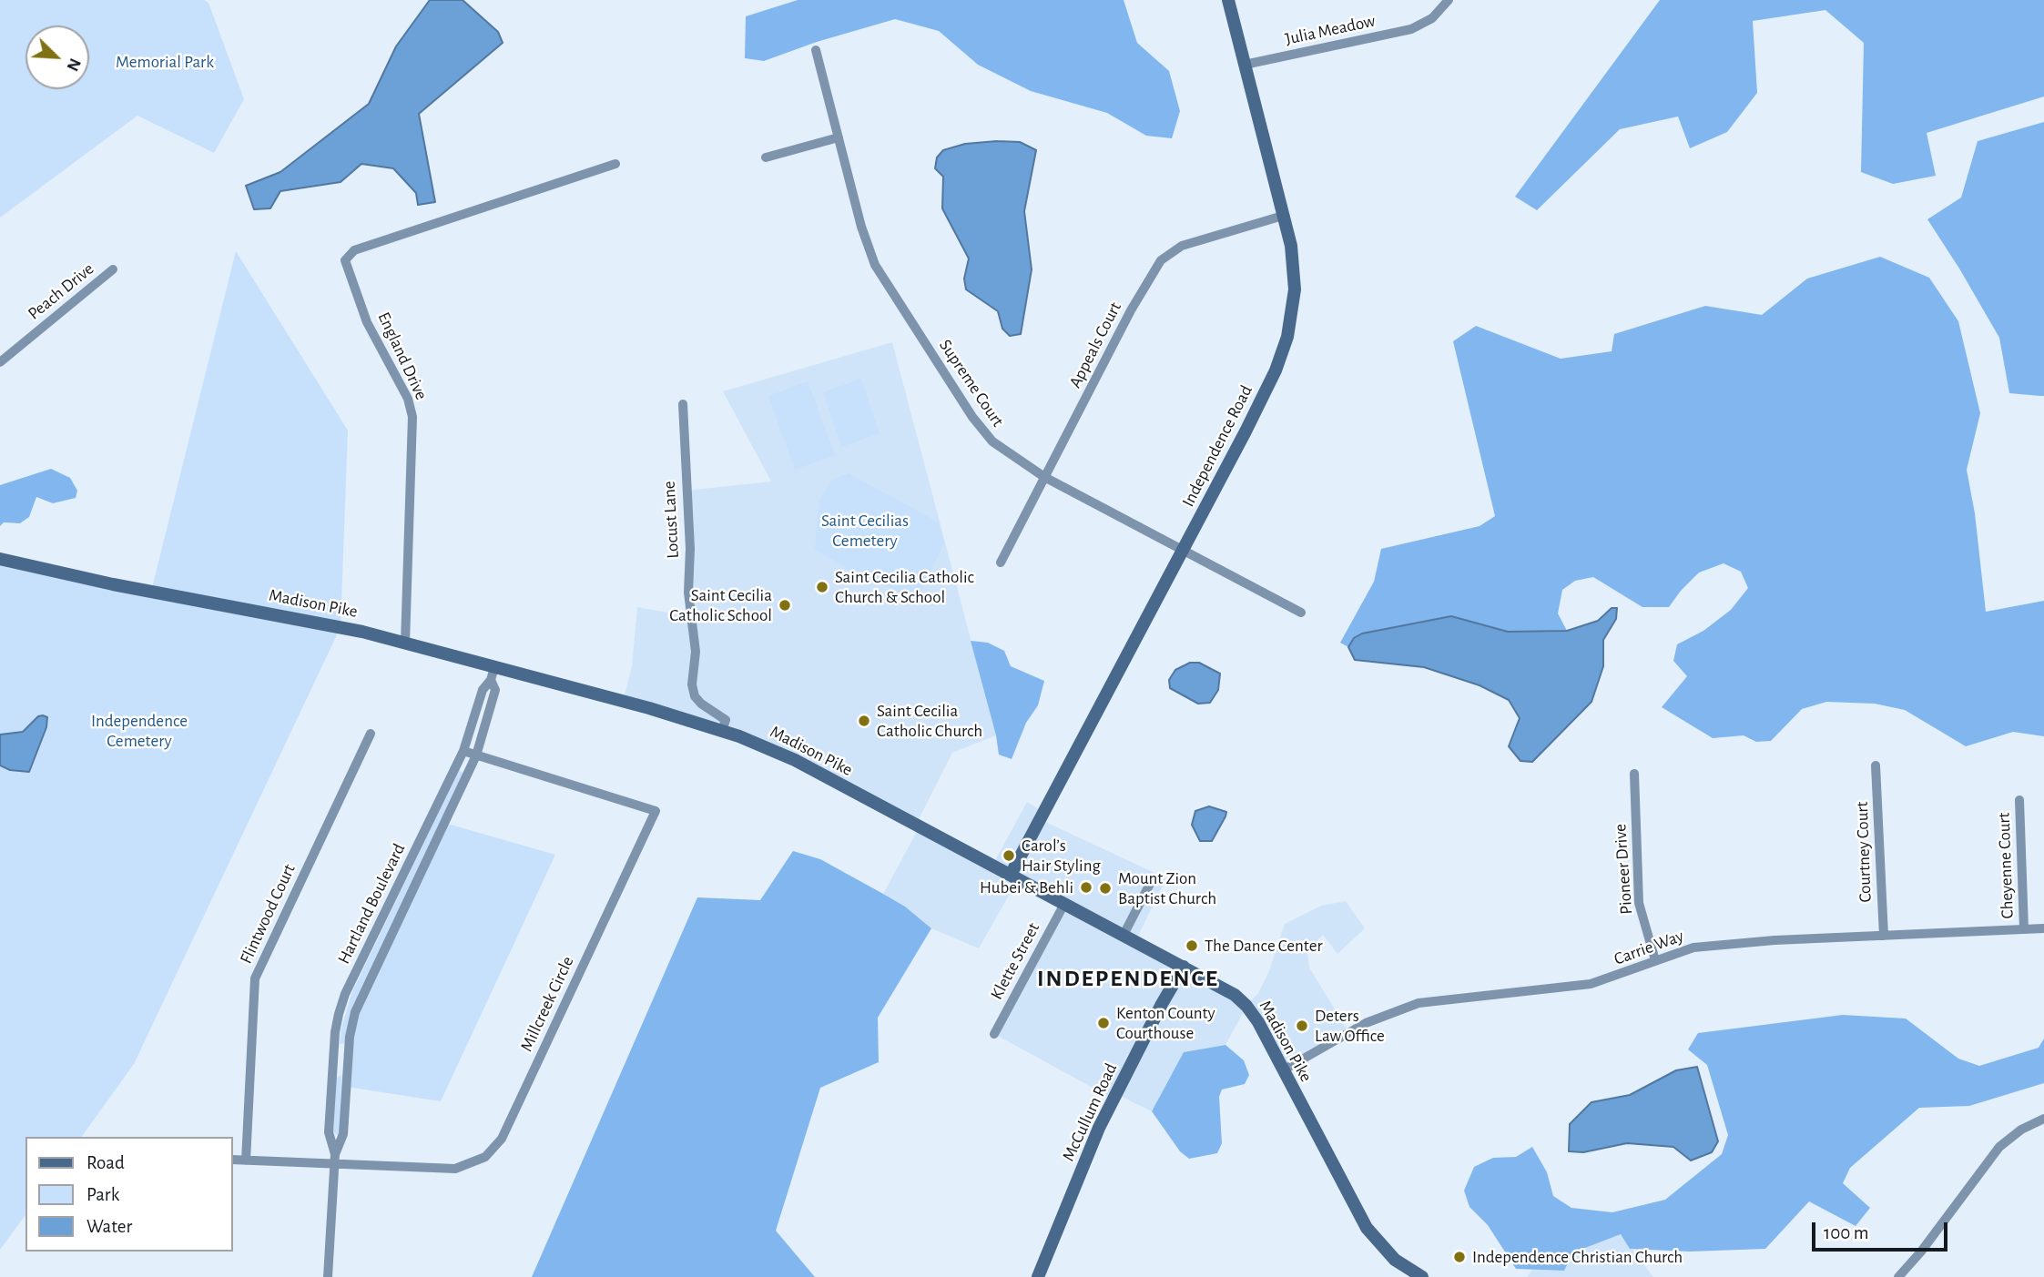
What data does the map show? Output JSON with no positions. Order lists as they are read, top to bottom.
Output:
{
  "streets": {
    "main road": ["Independence Road", "Madison Pike", "McCullum Road"],
    "street": [
      "Julia Meadow",
      "Peach Drive",
      "Appeals Court",
      "England Drive",
      "Supreme Court",
      "Locust Lane",
      "Courtney Court",
      "Cheyenne Court",
      "Pioneer Drive",
      "Hartland Boulevard",
      "Flintwood Court",
      "Carrie Way",
      "Klette Street",
      "Millcreek Circle"
    ]
  },
  "crossings": [
    ["Julia Meadow", "Independence Road"],
    ["Appeals Court", "Supreme Court"],
    ["Appeals Court", "Independence Road"],
    ["England Drive", "Madison Pike"],
    ["Supreme Court", "Independence Road"],
    ["Independence Road", "Madison Pike"],
    ["Locust Lane", "Madison Pike"],
    ["Madison Pike", "Hartland Boulevard"],
    ["Madison Pike", "Carrie Way"],
    ["Madison Pike", "Klette Street"],
    ["Madison Pike", "McCullum Road"],
    ["Courtney Court", "Carrie Way"],
    ["Cheyenne Court", "Carrie Way"],
    ["Pioneer Drive", "Carrie Way"],
    ["Hartland Boulevard", "Millcreek Circle"],
    ["Flintwood Court", "Millcreek Circle"]
  ],
  "districts": ["INDEPENDENCE"],
  "parks": ["Memorial Park", "Saint Cecilias Cemetery", "Independence Cemetery"],
  "places": [
    "Saint Cecilia Catholic Church & School",
    "Saint Cecilia Catholic School",
    "Saint Cecilia Catholic Church",
    "Carol’s Hair Styling",
    "Hubei & Behli",
    "Mount Zion Baptist Church",
    "The Dance Center",
    "Kenton County Courthouse",
    "Deters Law Office",
    "Independence Christian Church"
  ],
  "legend": ["Road", "Park", "Water"],
  "scale_bar": "100 m",
  "north": "bottom right"
}
